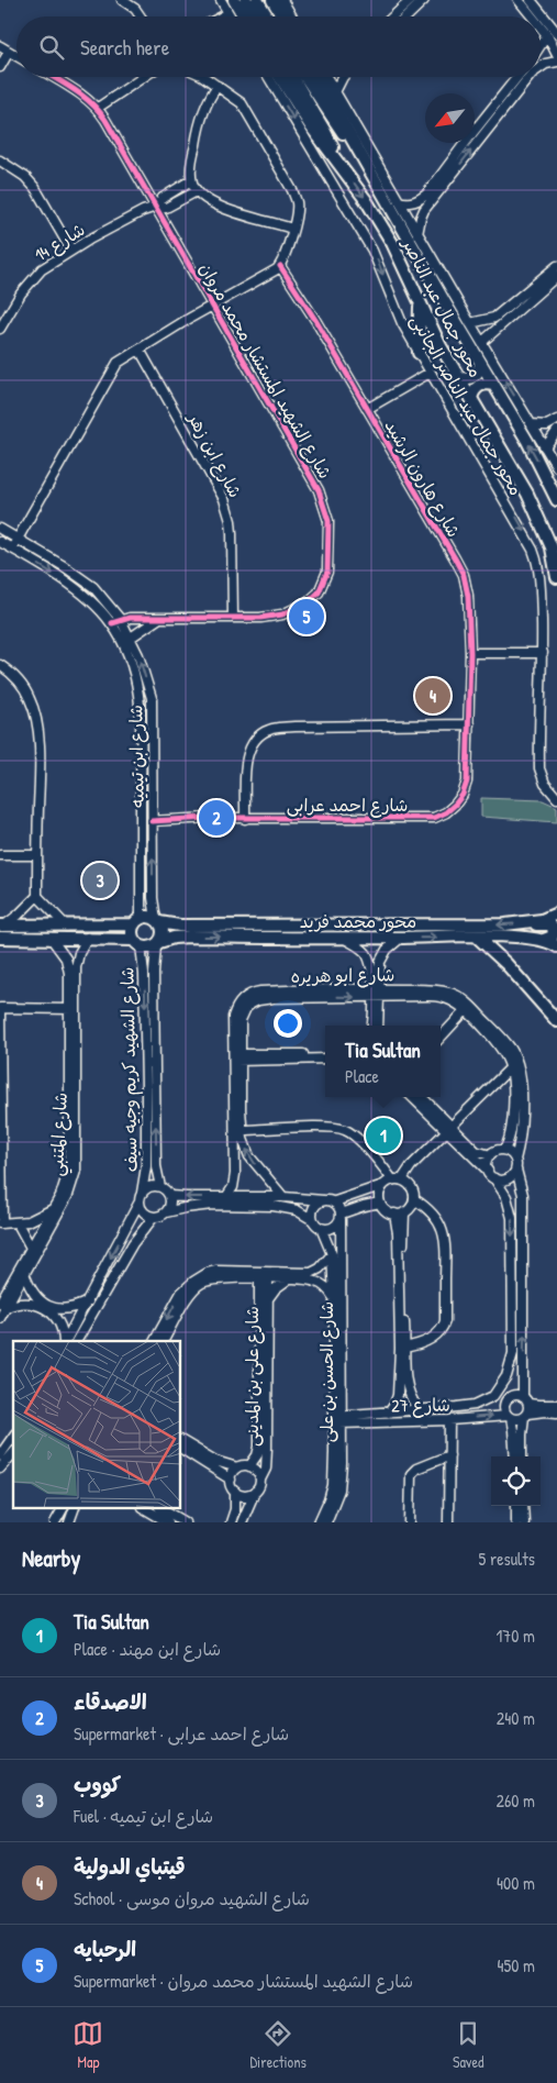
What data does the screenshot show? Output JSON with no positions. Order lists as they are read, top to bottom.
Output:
{
  "streets": {
    "main road": ["محور جمال عبد الناصر", "محور محمد فريد"],
    "street": [
      "شارع 14",
      "شارع الشهيد المستشار محمد مروان",
      "محور جمال عبد الناصر الجانبى",
      "شارع ابن زهر",
      "شارع هارون الرشيد",
      "شارع ابن تيميه",
      "شارع احمد عرابى",
      "شارع ابو هريره",
      "شارع الشهيد كريم وجيه سيف",
      "شارع المتنبي",
      "شارع الحسن بن على",
      "شارع على بن المدينى",
      "شارع 27"
    ]
  },
  "crossings": [
    ["شارع 14", "شارع الشهيد المستشار محمد مروان"],
    ["شارع الشهيد المستشار محمد مروان", "شارع ابن زهر"],
    ["شارع الشهيد المستشار محمد مروان", "شارع ابن تيميه"],
    ["شارع هارون الرشيد", "شارع احمد عرابى"],
    ["شارع ابن تيميه", "شارع احمد عرابى"],
    ["شارع ابن تيميه", "محور محمد فريد"],
    ["شارع ابن تيميه", "شارع الشهيد كريم وجيه سيف"],
    ["محور محمد فريد", "شارع الشهيد كريم وجيه سيف"],
    ["شارع الحسن بن على", "شارع 27"]
  ],
  "north": "bottom left",
  "page": {
    "search": "Search here",
    "pins": [
      "5",
      "4",
      "2",
      "3",
      "1"
    ],
    "popup": ["Tia Sultan", "Place"],
    "heading": ["Nearby", "5 results"],
    "list": [
      {
        "mark": "1",
        "name": "Tia Sultan",
        "note": "Place · شارع ابن مهند",
        "value": "170 m"
      },
      {
        "mark": "2",
        "name": "الاصدقاء",
        "note": "Supermarket · شارع احمد عرابى",
        "value": "240 m"
      },
      {
        "mark": "3",
        "name": "كووب",
        "note": "Fuel · شارع ابن تيميه",
        "value": "260 m"
      },
      {
        "mark": "4",
        "name": "قيتباي الدولية",
        "note": "School · شارع الشهيد مروان موسى",
        "value": "400 m"
      },
      {
        "mark": "5",
        "name": "الرحبايه",
        "note": "Supermarket · شارع الشهيد المستشار محمد مروان",
        "value": "450 m"
      }
    ],
    "nav": ["Map", "Directions", "Saved"]
  }
}
